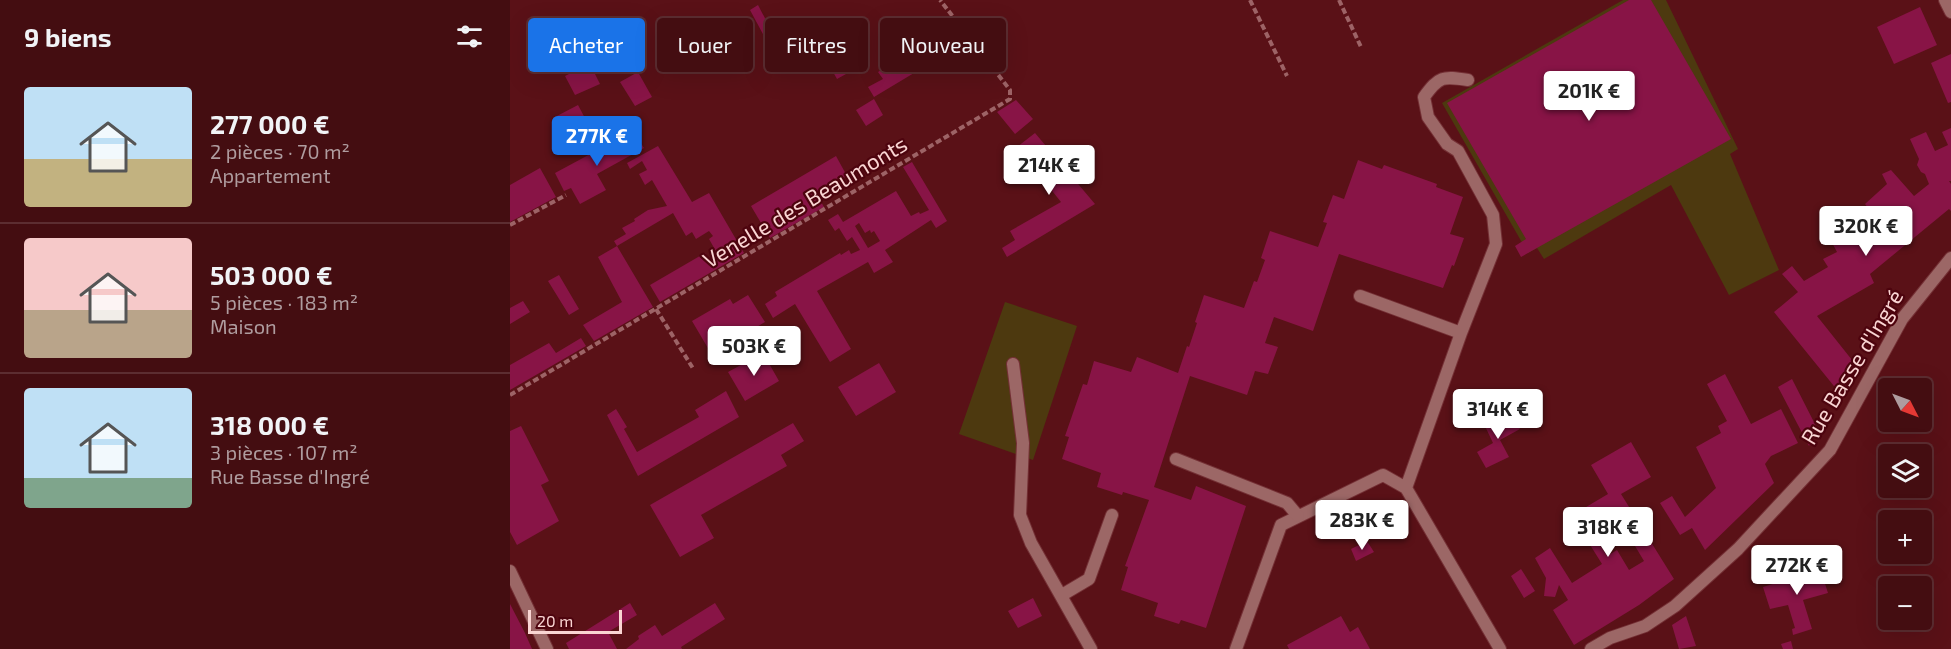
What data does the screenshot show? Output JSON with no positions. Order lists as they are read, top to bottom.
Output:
{
  "streets": {
    "street": ["Rue Basse d'Ingré"],
    "path": ["Venelle des Beaumonts"]
  },
  "scale_bar": "20 m",
  "north": "bottom right",
  "page": {
    "heading": "9 biens",
    "chip": [
      "Acheter",
      "Louer",
      "Filtres",
      "Nouveau"
    ],
    "price": [
      "201K €",
      "277K €",
      "214K €",
      "320K €",
      "503K €",
      "314K €",
      "283K €",
      "318K €",
      "272K €"
    ],
    "list": [
      {
        "name": "277 000 €",
        "note": "2 pièces · 70 m² · Appartement"
      },
      {
        "name": "503 000 €",
        "note": "5 pièces · 183 m² · Maison"
      },
      {
        "name": "318 000 €",
        "note": "3 pièces · 107 m² · Rue Basse d'Ingré"
      }
    ],
    "map_buttons": ["+", "−"],
    "scale": "20 m"
  }
}
